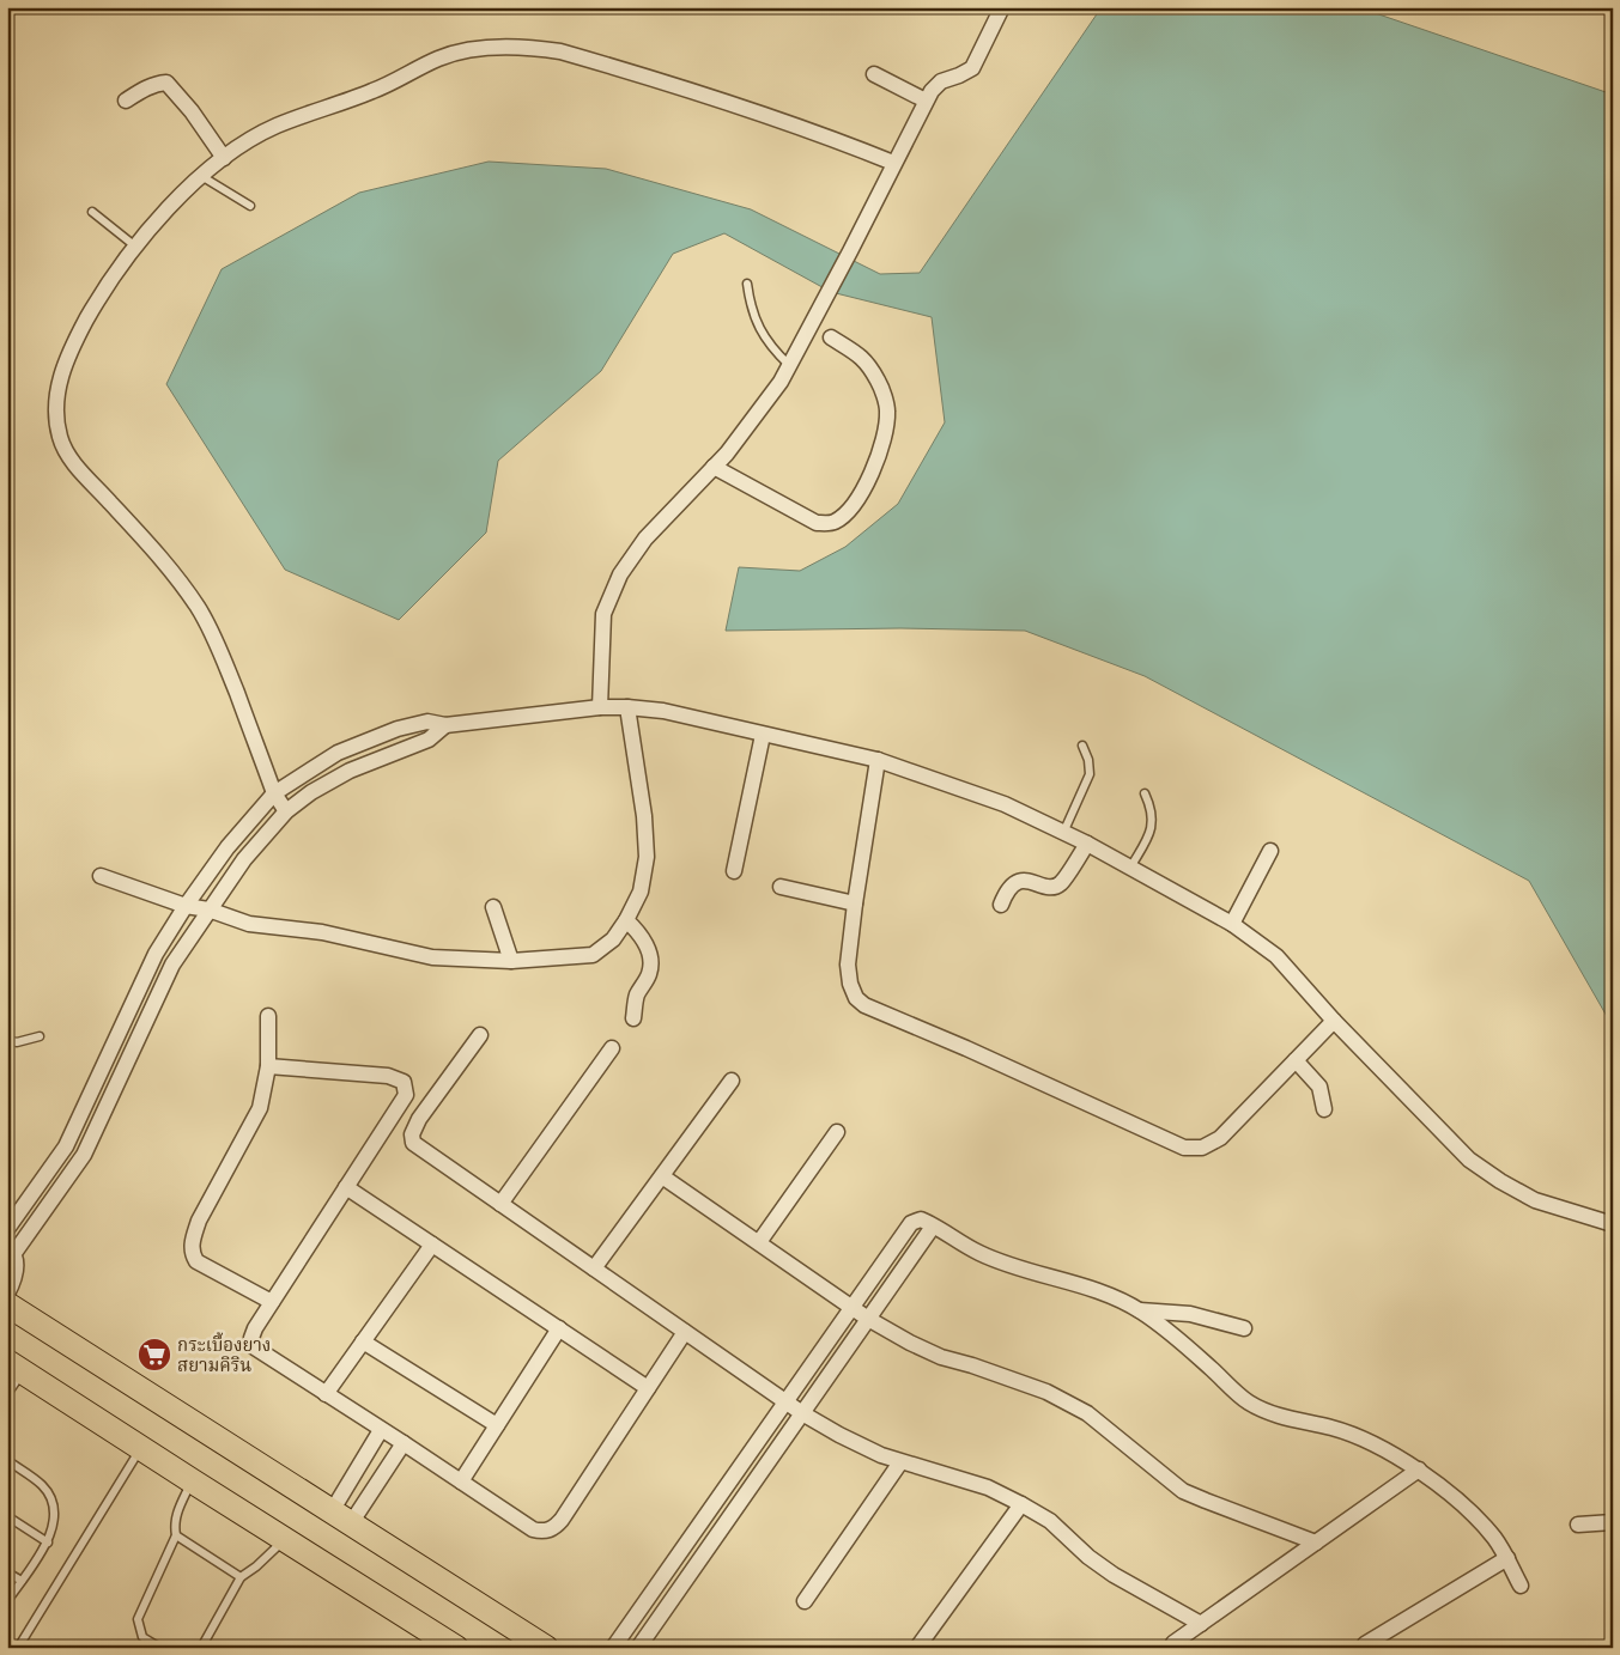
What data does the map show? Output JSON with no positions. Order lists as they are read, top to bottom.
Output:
{
  "places": {
    "supermarket": ["กระเบื้องยาง สยามคิริน"]
  }
}
